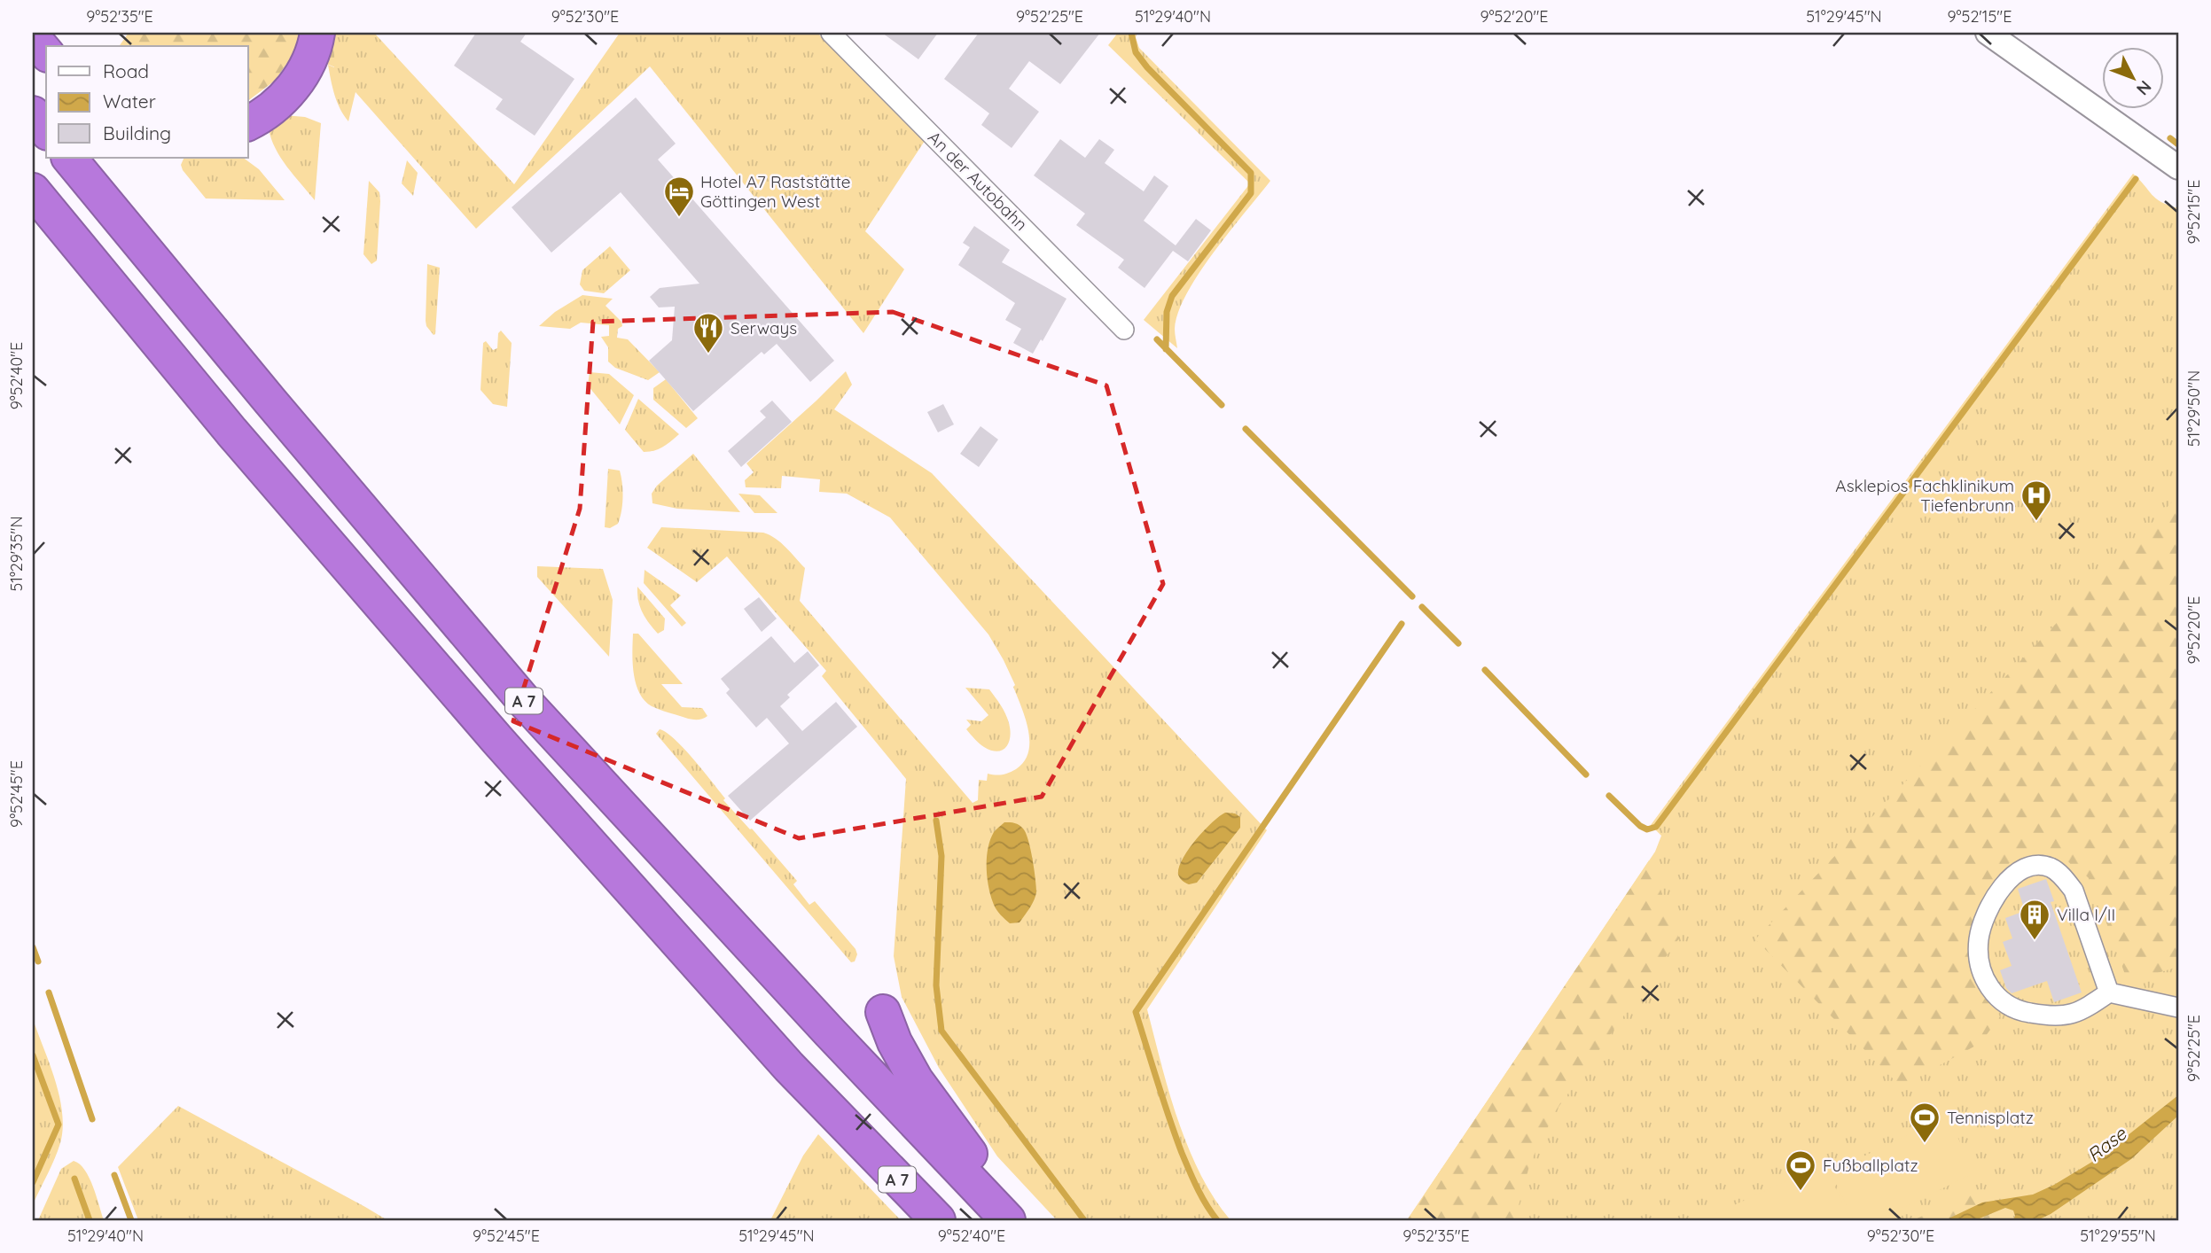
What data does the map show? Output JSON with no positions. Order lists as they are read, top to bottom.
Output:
{
  "streets": {
    "highway": ["A 7"],
    "street": ["An der Autobahn"]
  },
  "water": ["Rase"],
  "places": {
    "hotel": ["Hotel A7 Raststätte Göttingen West"],
    "restaurant": ["Serways"],
    "hospital": ["Asklepios Fachklinikum Tiefenbrunn"],
    "building": ["Villa I/II"],
    "sports": ["Tennisplatz", "Fußballplatz"]
  },
  "legend": ["Road", "Water", "Building"],
  "north": "bottom right",
  "coordinates": [
    "9°52'35\"E",
    "9°52'30\"E",
    "9°52'25\"E",
    "51°29'40\"N",
    "9°52'20\"E",
    "51°29'45\"N",
    "9°52'15\"E",
    "9°52'40\"E",
    "51°29'50\"N",
    "51°29'35\"N",
    "9°52'45\"E",
    "51°29'55\"N"
  ]
}
